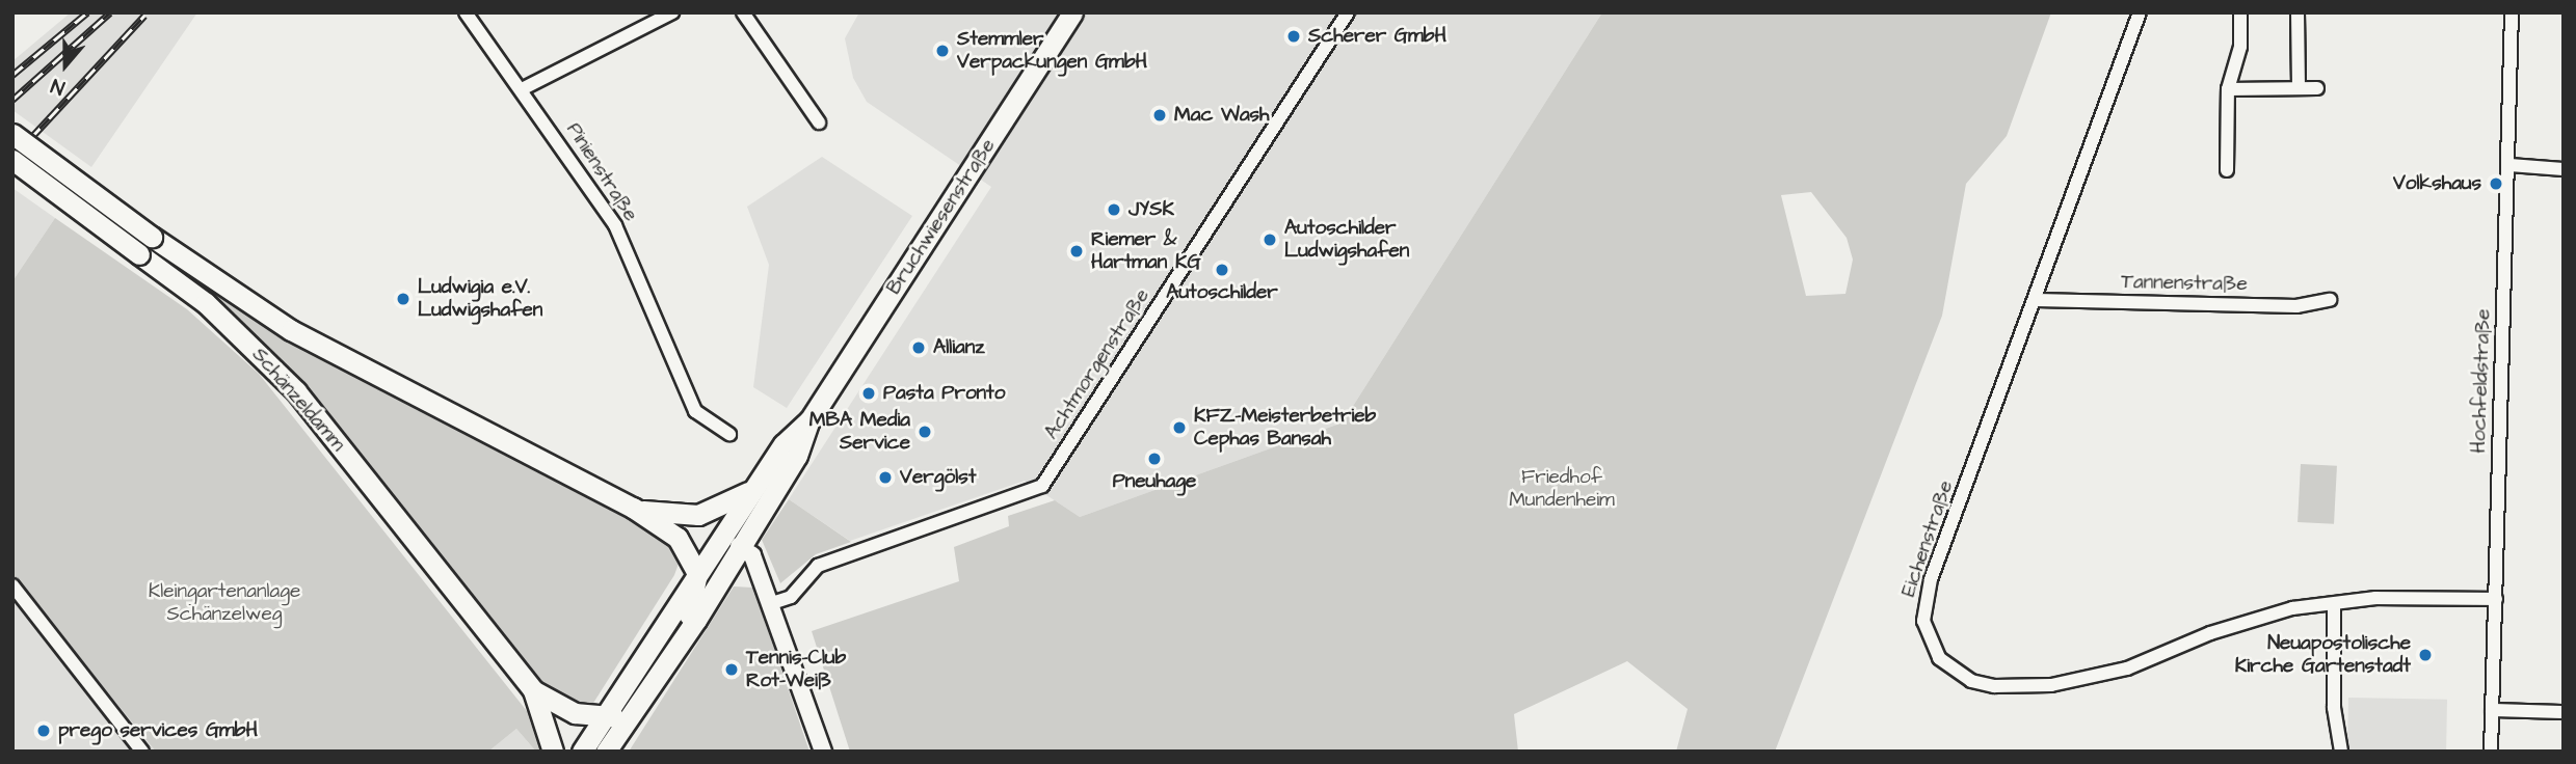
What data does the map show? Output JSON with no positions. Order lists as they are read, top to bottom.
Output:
{
  "streets": {
    "main road": ["Bruchwiesenstraße", "Schänzeldamm"],
    "street": [
      "Pinienstraße",
      "Tannenstraße",
      "Achtmorgenstraße",
      "Hochfeldstraße",
      "Eichenstraße"
    ]
  },
  "crossings": [
    ["Bruchwiesenstraße", "Schänzeldamm"],
    ["Tannenstraße", "Eichenstraße"],
    ["Hochfeldstraße", "Eichenstraße"]
  ],
  "parks": ["Friedhof Mundenheim", "Kleingartenanlage Schänzelweg"],
  "places": [
    "Scherer GmbH",
    "Stemmler Verpackungen GmbH",
    "Mac Wash",
    "Volkshaus",
    "JYSK",
    "Autoschilder Ludwigshafen",
    "Riemer & Hartman KG",
    "Autoschilder",
    "Ludwigia e.V. Ludwigshafen",
    "Allianz",
    "Pasta Pronto",
    "KFZ-Meisterbetrieb Cephas Bansah",
    "MBA Media Service",
    "Pneuhage",
    "Vergölst",
    "Neuapostolische Kirche Gartenstadt",
    "Tennis-Club Rot-Weiß",
    "prego services GmbH"
  ],
  "north": "bottom"
}
